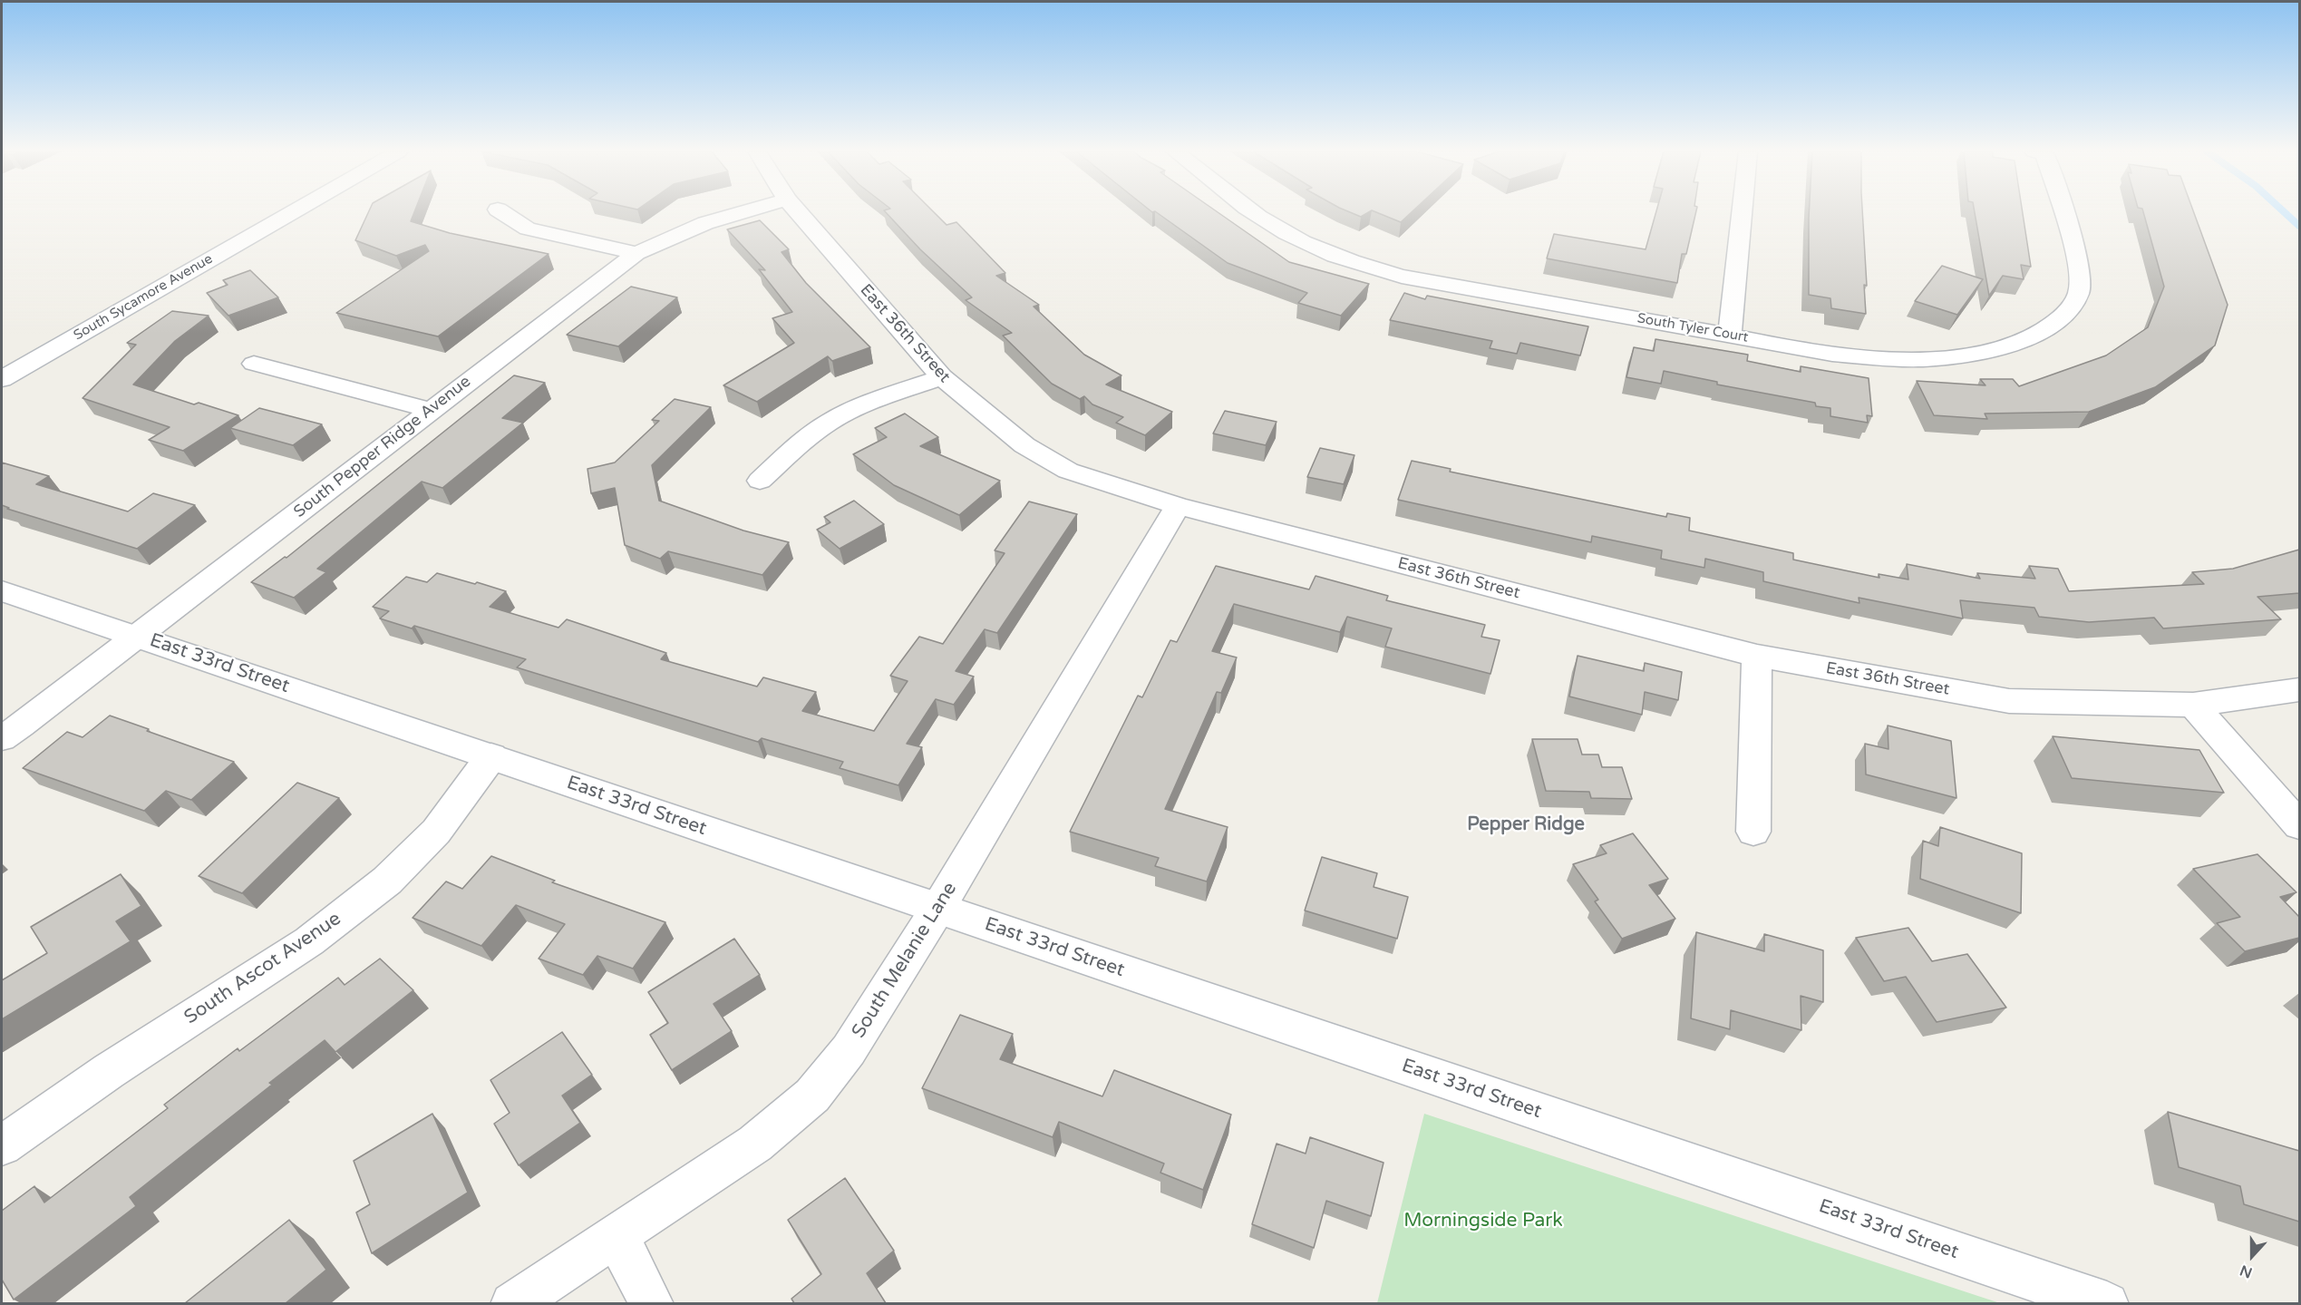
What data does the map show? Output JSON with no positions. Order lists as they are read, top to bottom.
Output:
{
  "streets": {
    "street": [
      "South Sycamore Avenue",
      "South Tyler Court",
      "East 36th Street",
      "South Pepper Ridge Avenue",
      "East 33rd Street",
      "South Melanie Lane",
      "South Ascot Avenue"
    ]
  },
  "crossings": [
    ["East 36th Street", "South Melanie Lane"],
    ["South Pepper Ridge Avenue", "East 33rd Street"],
    ["East 33rd Street", "South Melanie Lane"],
    ["East 33rd Street", "South Ascot Avenue"]
  ],
  "districts": ["Pepper Ridge"],
  "parks": ["Morningside Park"],
  "north": "bottom"
}
